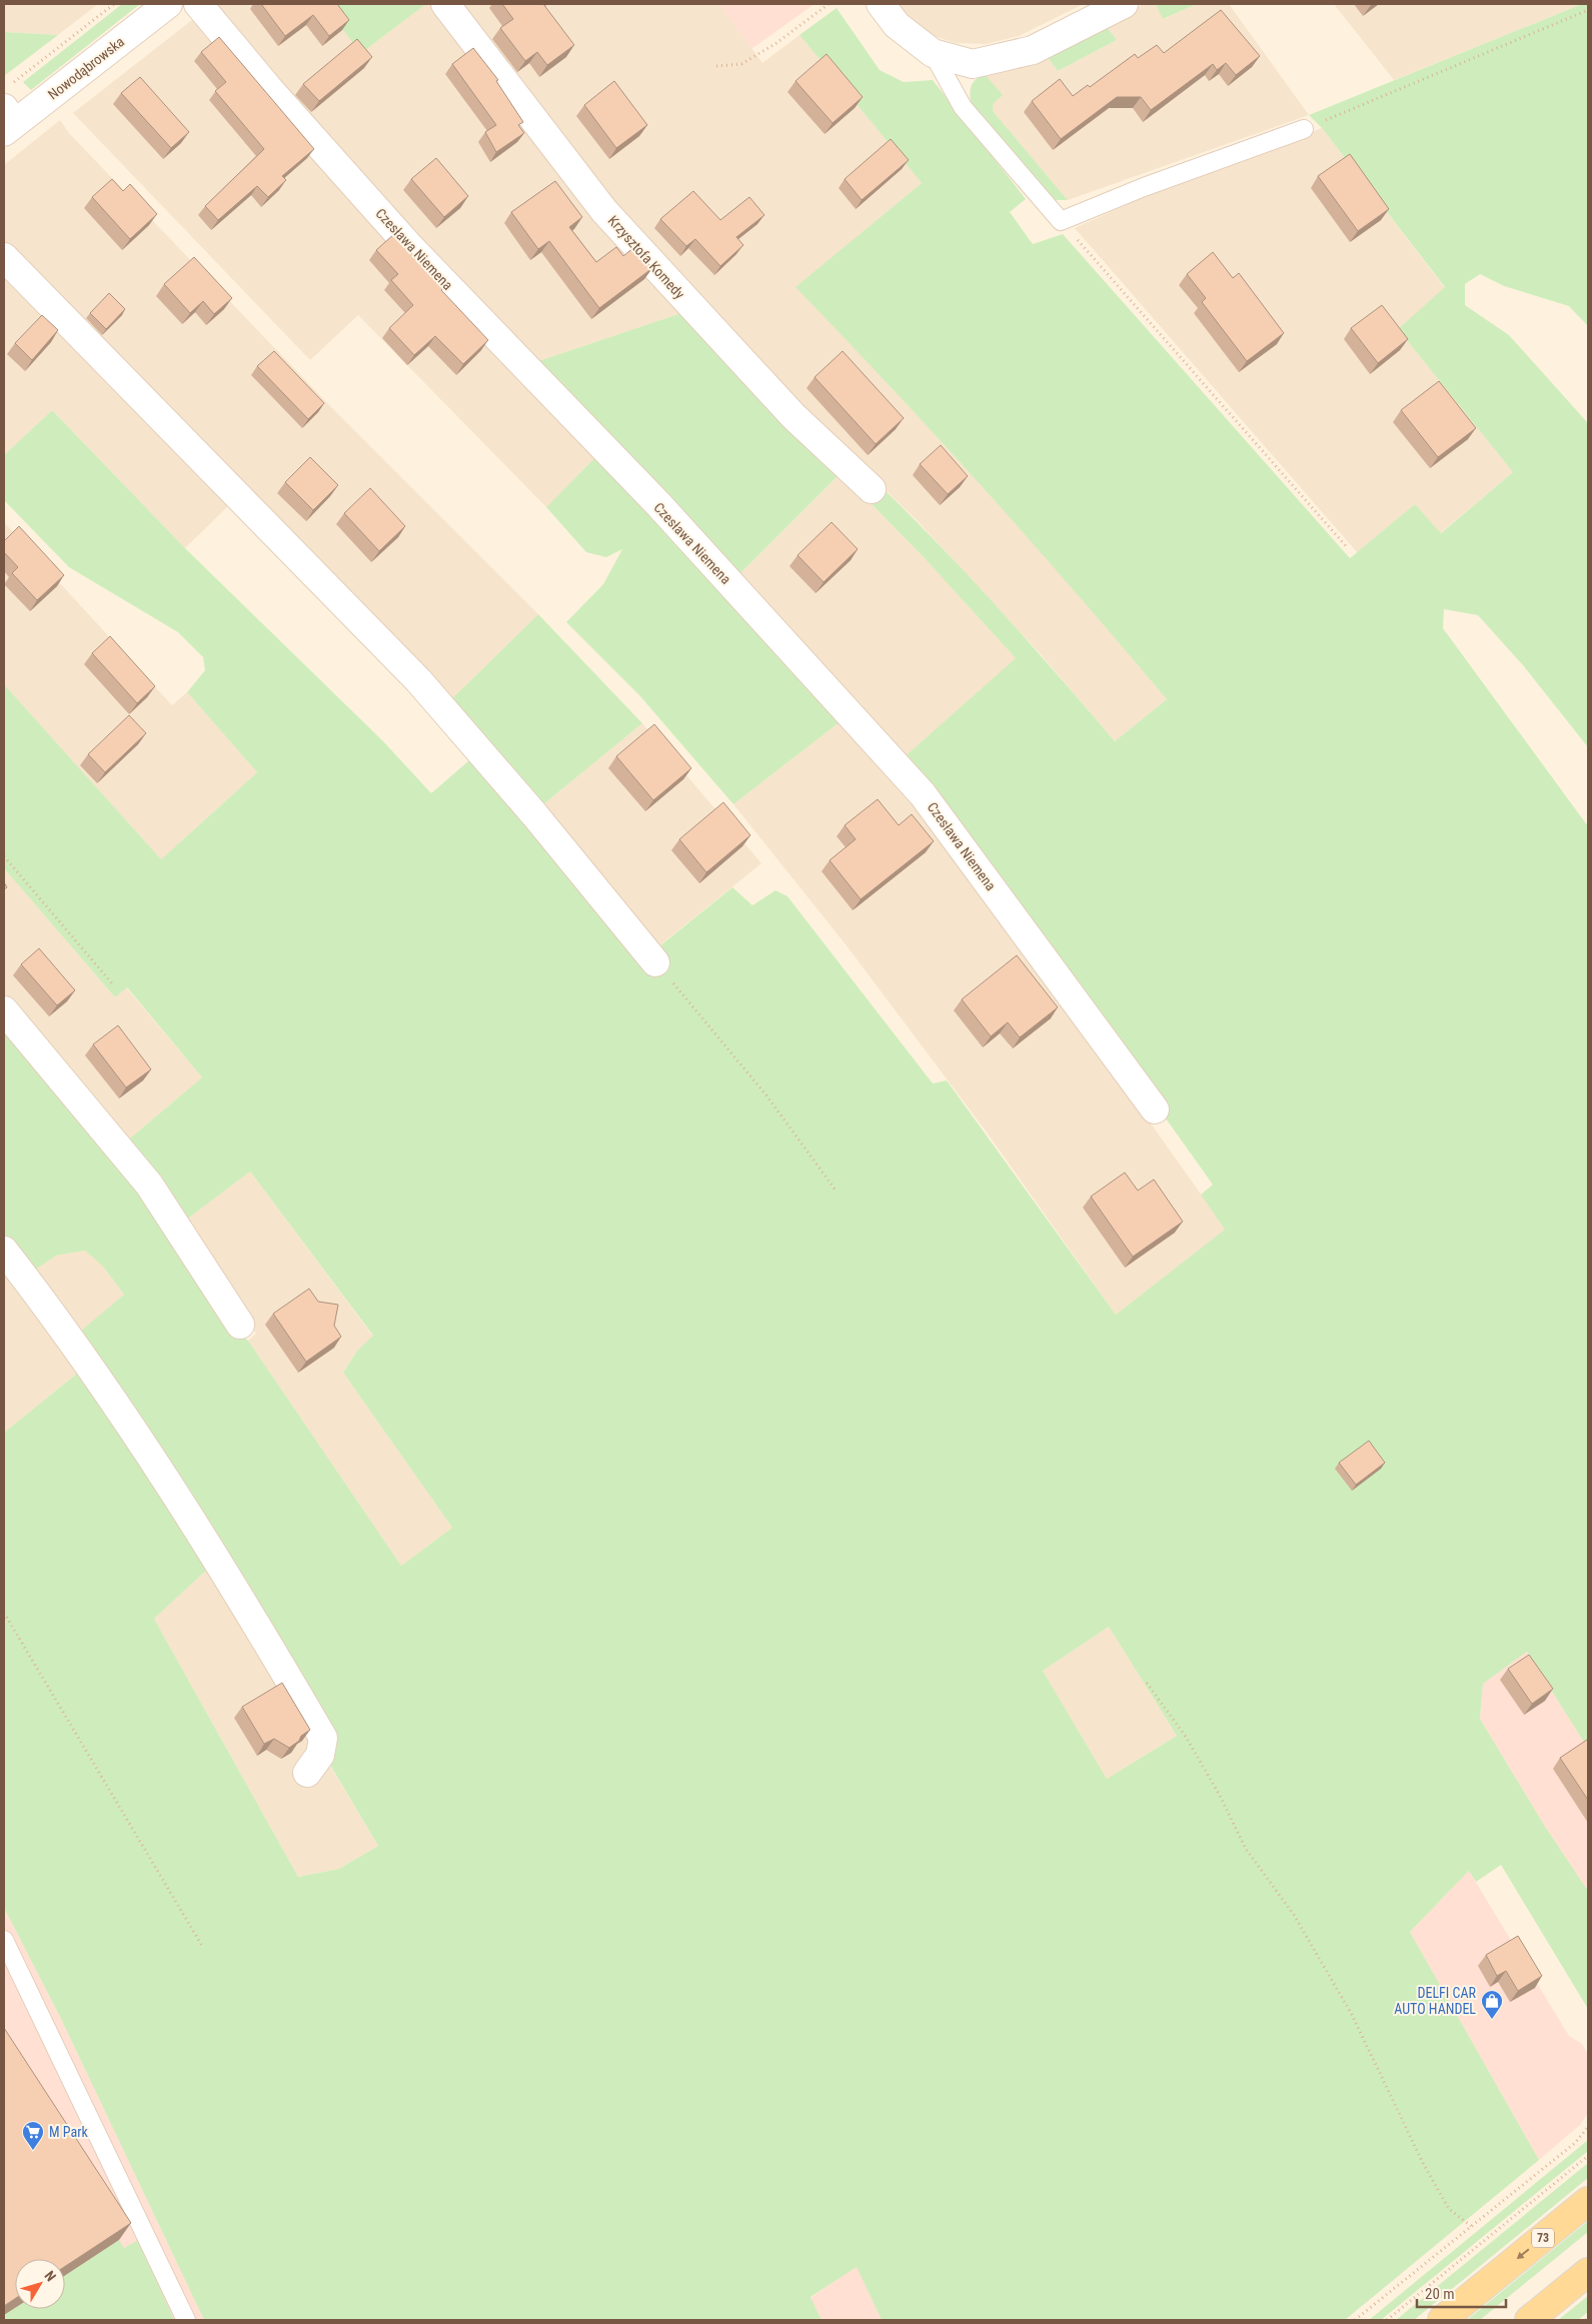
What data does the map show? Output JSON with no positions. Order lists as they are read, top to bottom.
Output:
{
  "streets": {
    "main road": ["73"],
    "street": ["Nowodąbrowska", "Czesława Niemena", "Krzysztofa Komedy"]
  },
  "places": {
    "shop": ["DELFI CAR AUTO HANDEL"],
    "supermarket": ["M Park"]
  },
  "scale_bar": "20 m",
  "north": "top right"
}
